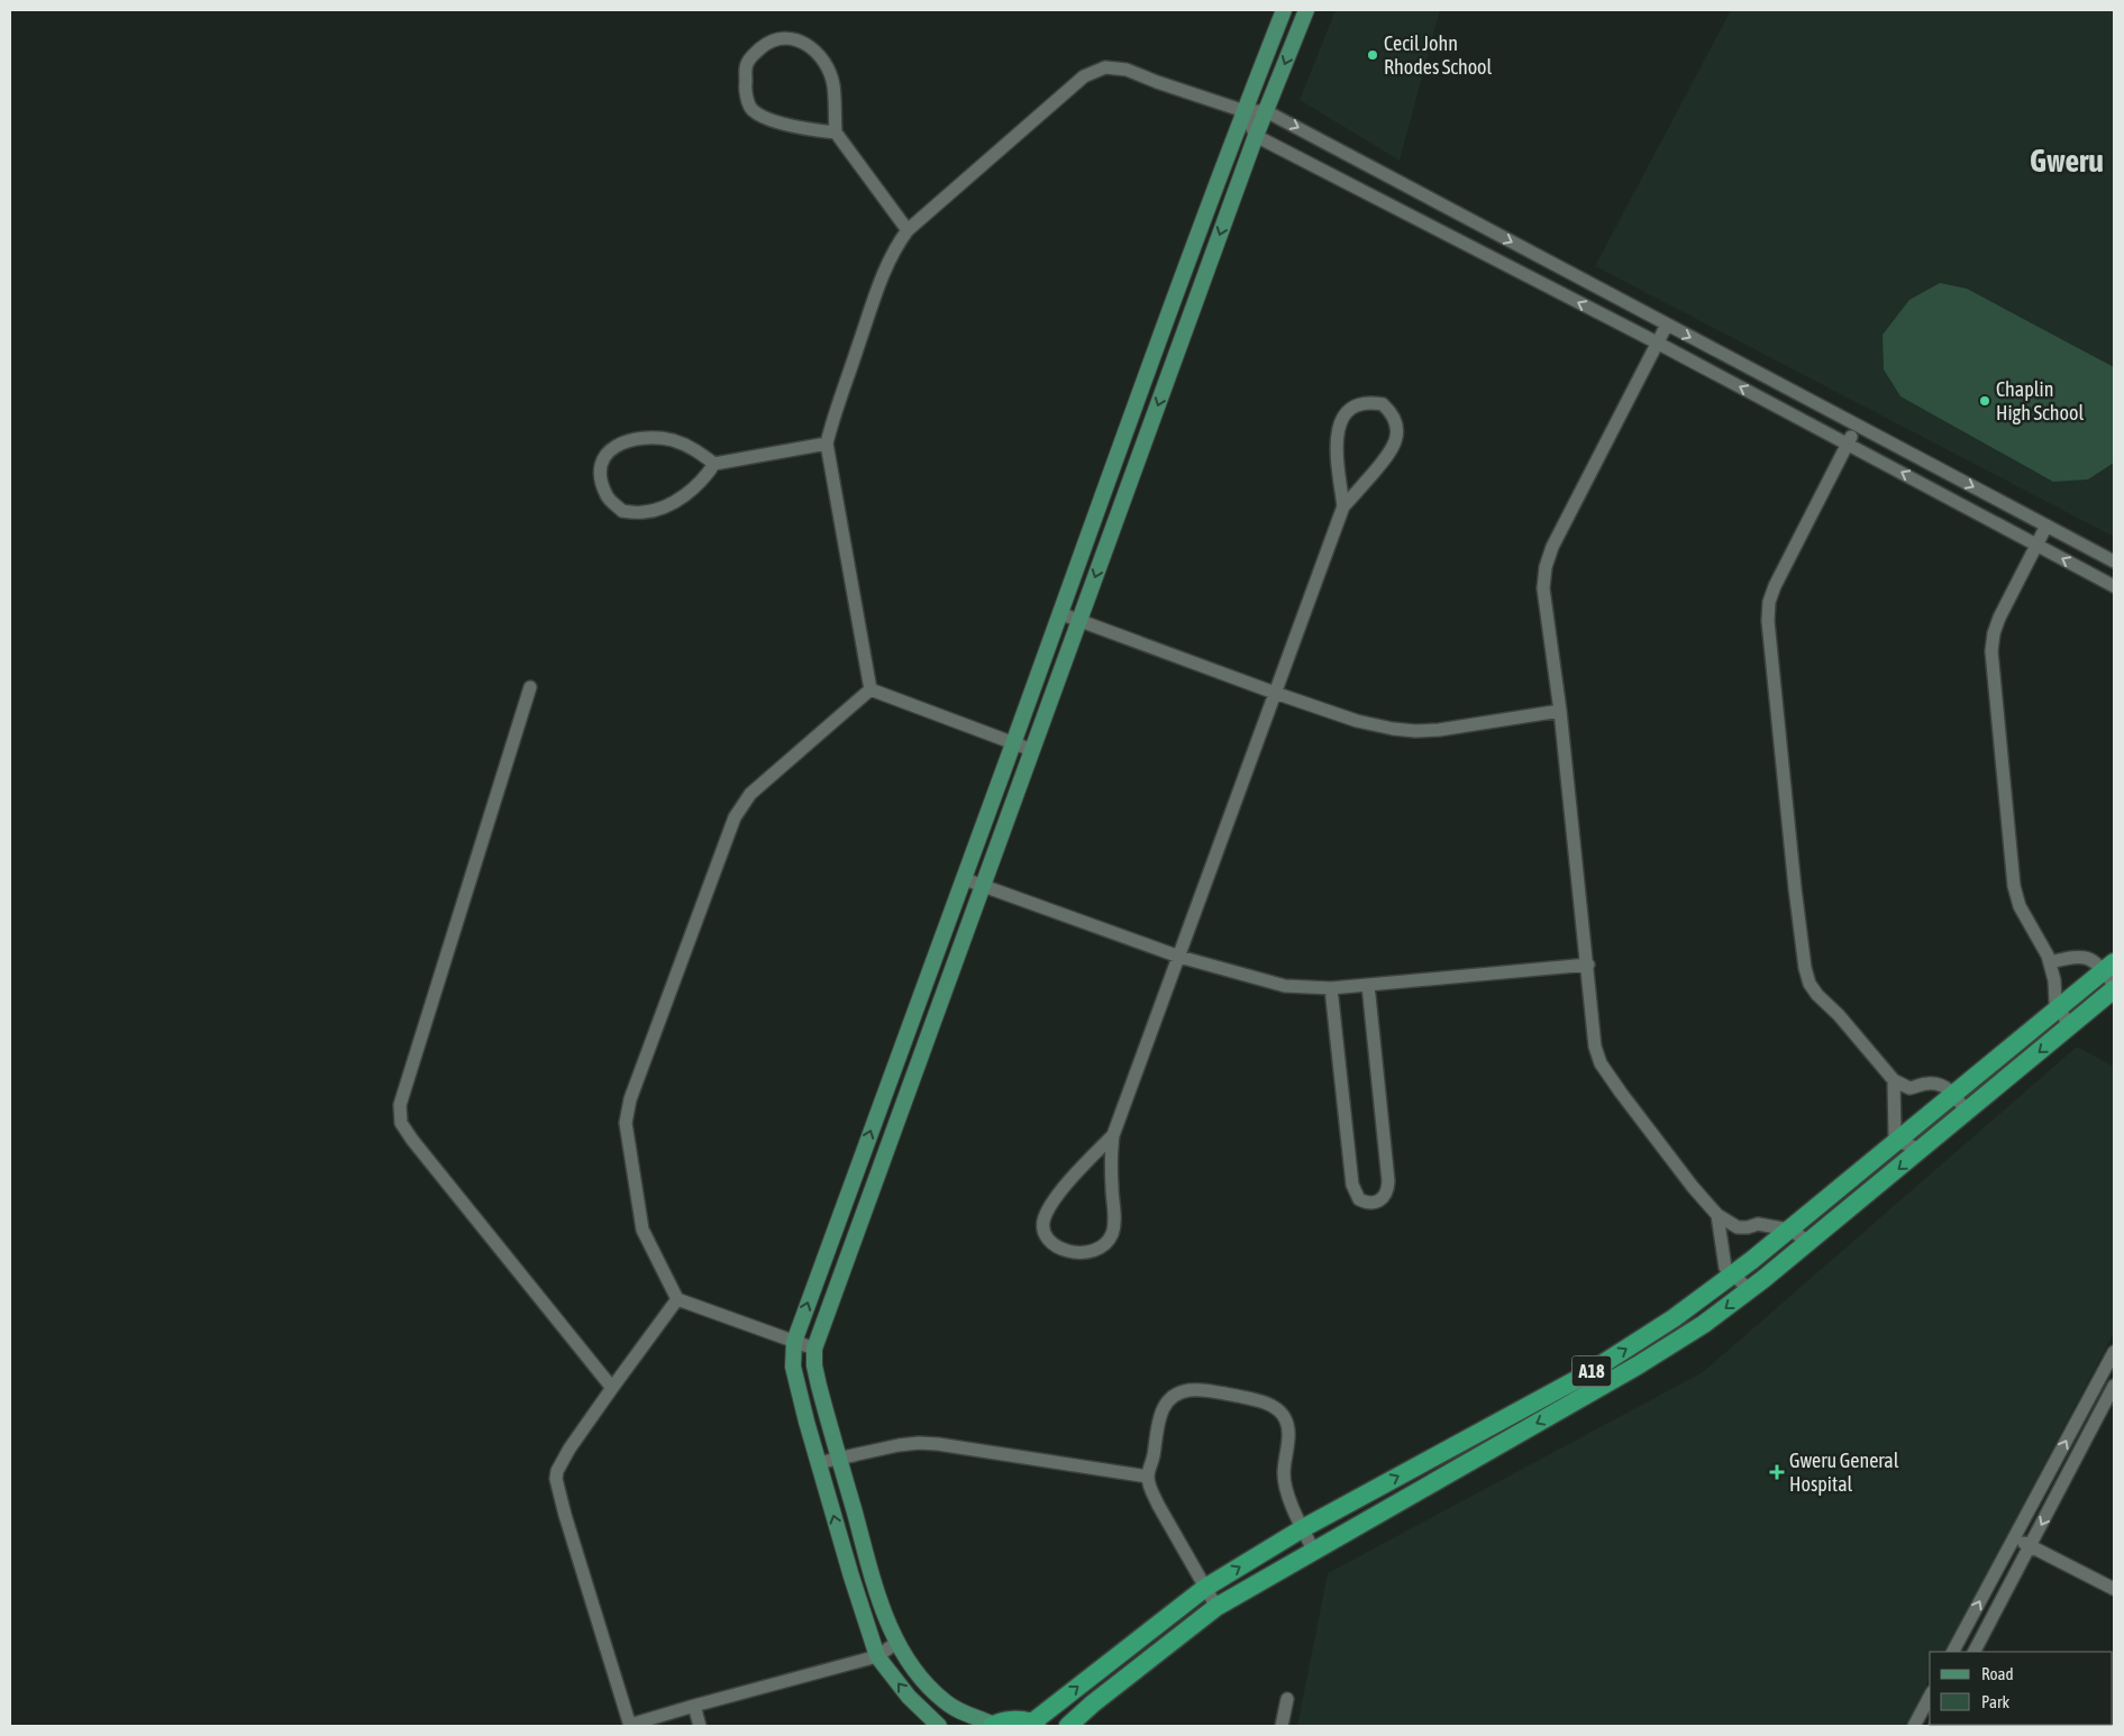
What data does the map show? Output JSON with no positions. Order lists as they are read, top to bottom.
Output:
{
  "streets": {
    "highway": ["A18"]
  },
  "districts": ["Gweru"],
  "places": {
    "other": ["Cecil John Rhodes School", "Chaplin High School"],
    "health": ["Gweru General Hospital"]
  },
  "legend": ["Road", "Park"]
}
